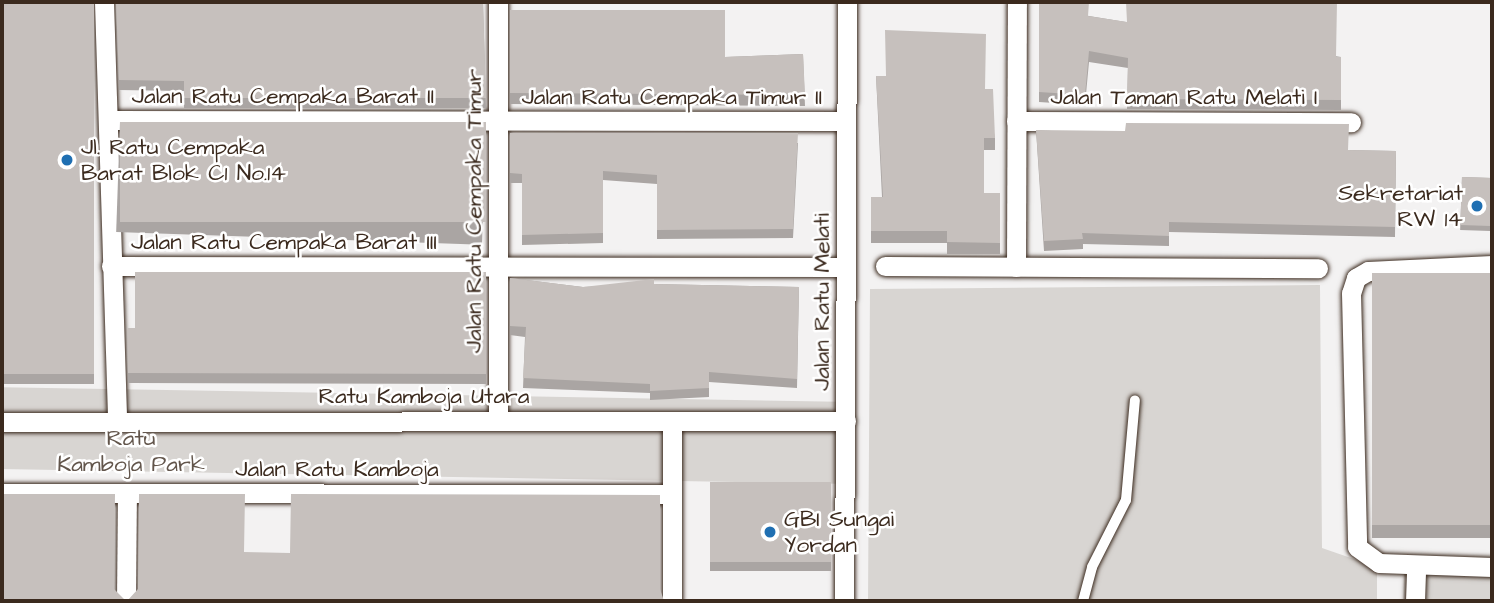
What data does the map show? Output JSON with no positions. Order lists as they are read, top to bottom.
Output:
{
  "streets": {
    "street": [
      "Jalan Ratu Cempaka Barat II",
      "Jalan Ratu Cempaka Timur II",
      "Jalan Taman Ratu Melati I",
      "Jalan Ratu Cempaka Timur",
      "Jalan Ratu Cempaka Barat III",
      "Jalan Ratu Melati",
      "Ratu Kamboja Utara",
      "Jalan Ratu Kamboja"
    ]
  },
  "crossings": [
    ["Jalan Ratu Cempaka Barat II", "Jalan Ratu Cempaka Timur II"],
    ["Jalan Ratu Cempaka Barat II", "Jalan Ratu Cempaka Timur"],
    ["Jalan Ratu Cempaka Timur II", "Jalan Ratu Cempaka Timur"],
    ["Jalan Ratu Cempaka Timur II", "Jalan Ratu Melati"],
    ["Jalan Ratu Cempaka Timur", "Jalan Ratu Cempaka Barat III"],
    ["Jalan Ratu Cempaka Timur", "Ratu Kamboja Utara"],
    ["Jalan Ratu Cempaka Barat III", "Jalan Ratu Melati"],
    ["Jalan Ratu Melati", "Ratu Kamboja Utara"]
  ],
  "parks": ["Ratu Kamboja Park"],
  "places": ["Jl. Ratu Cempaka Barat Blok C1 No.14", "Sekretariat RW 14", "GBI Sungai Yordan"]
}
